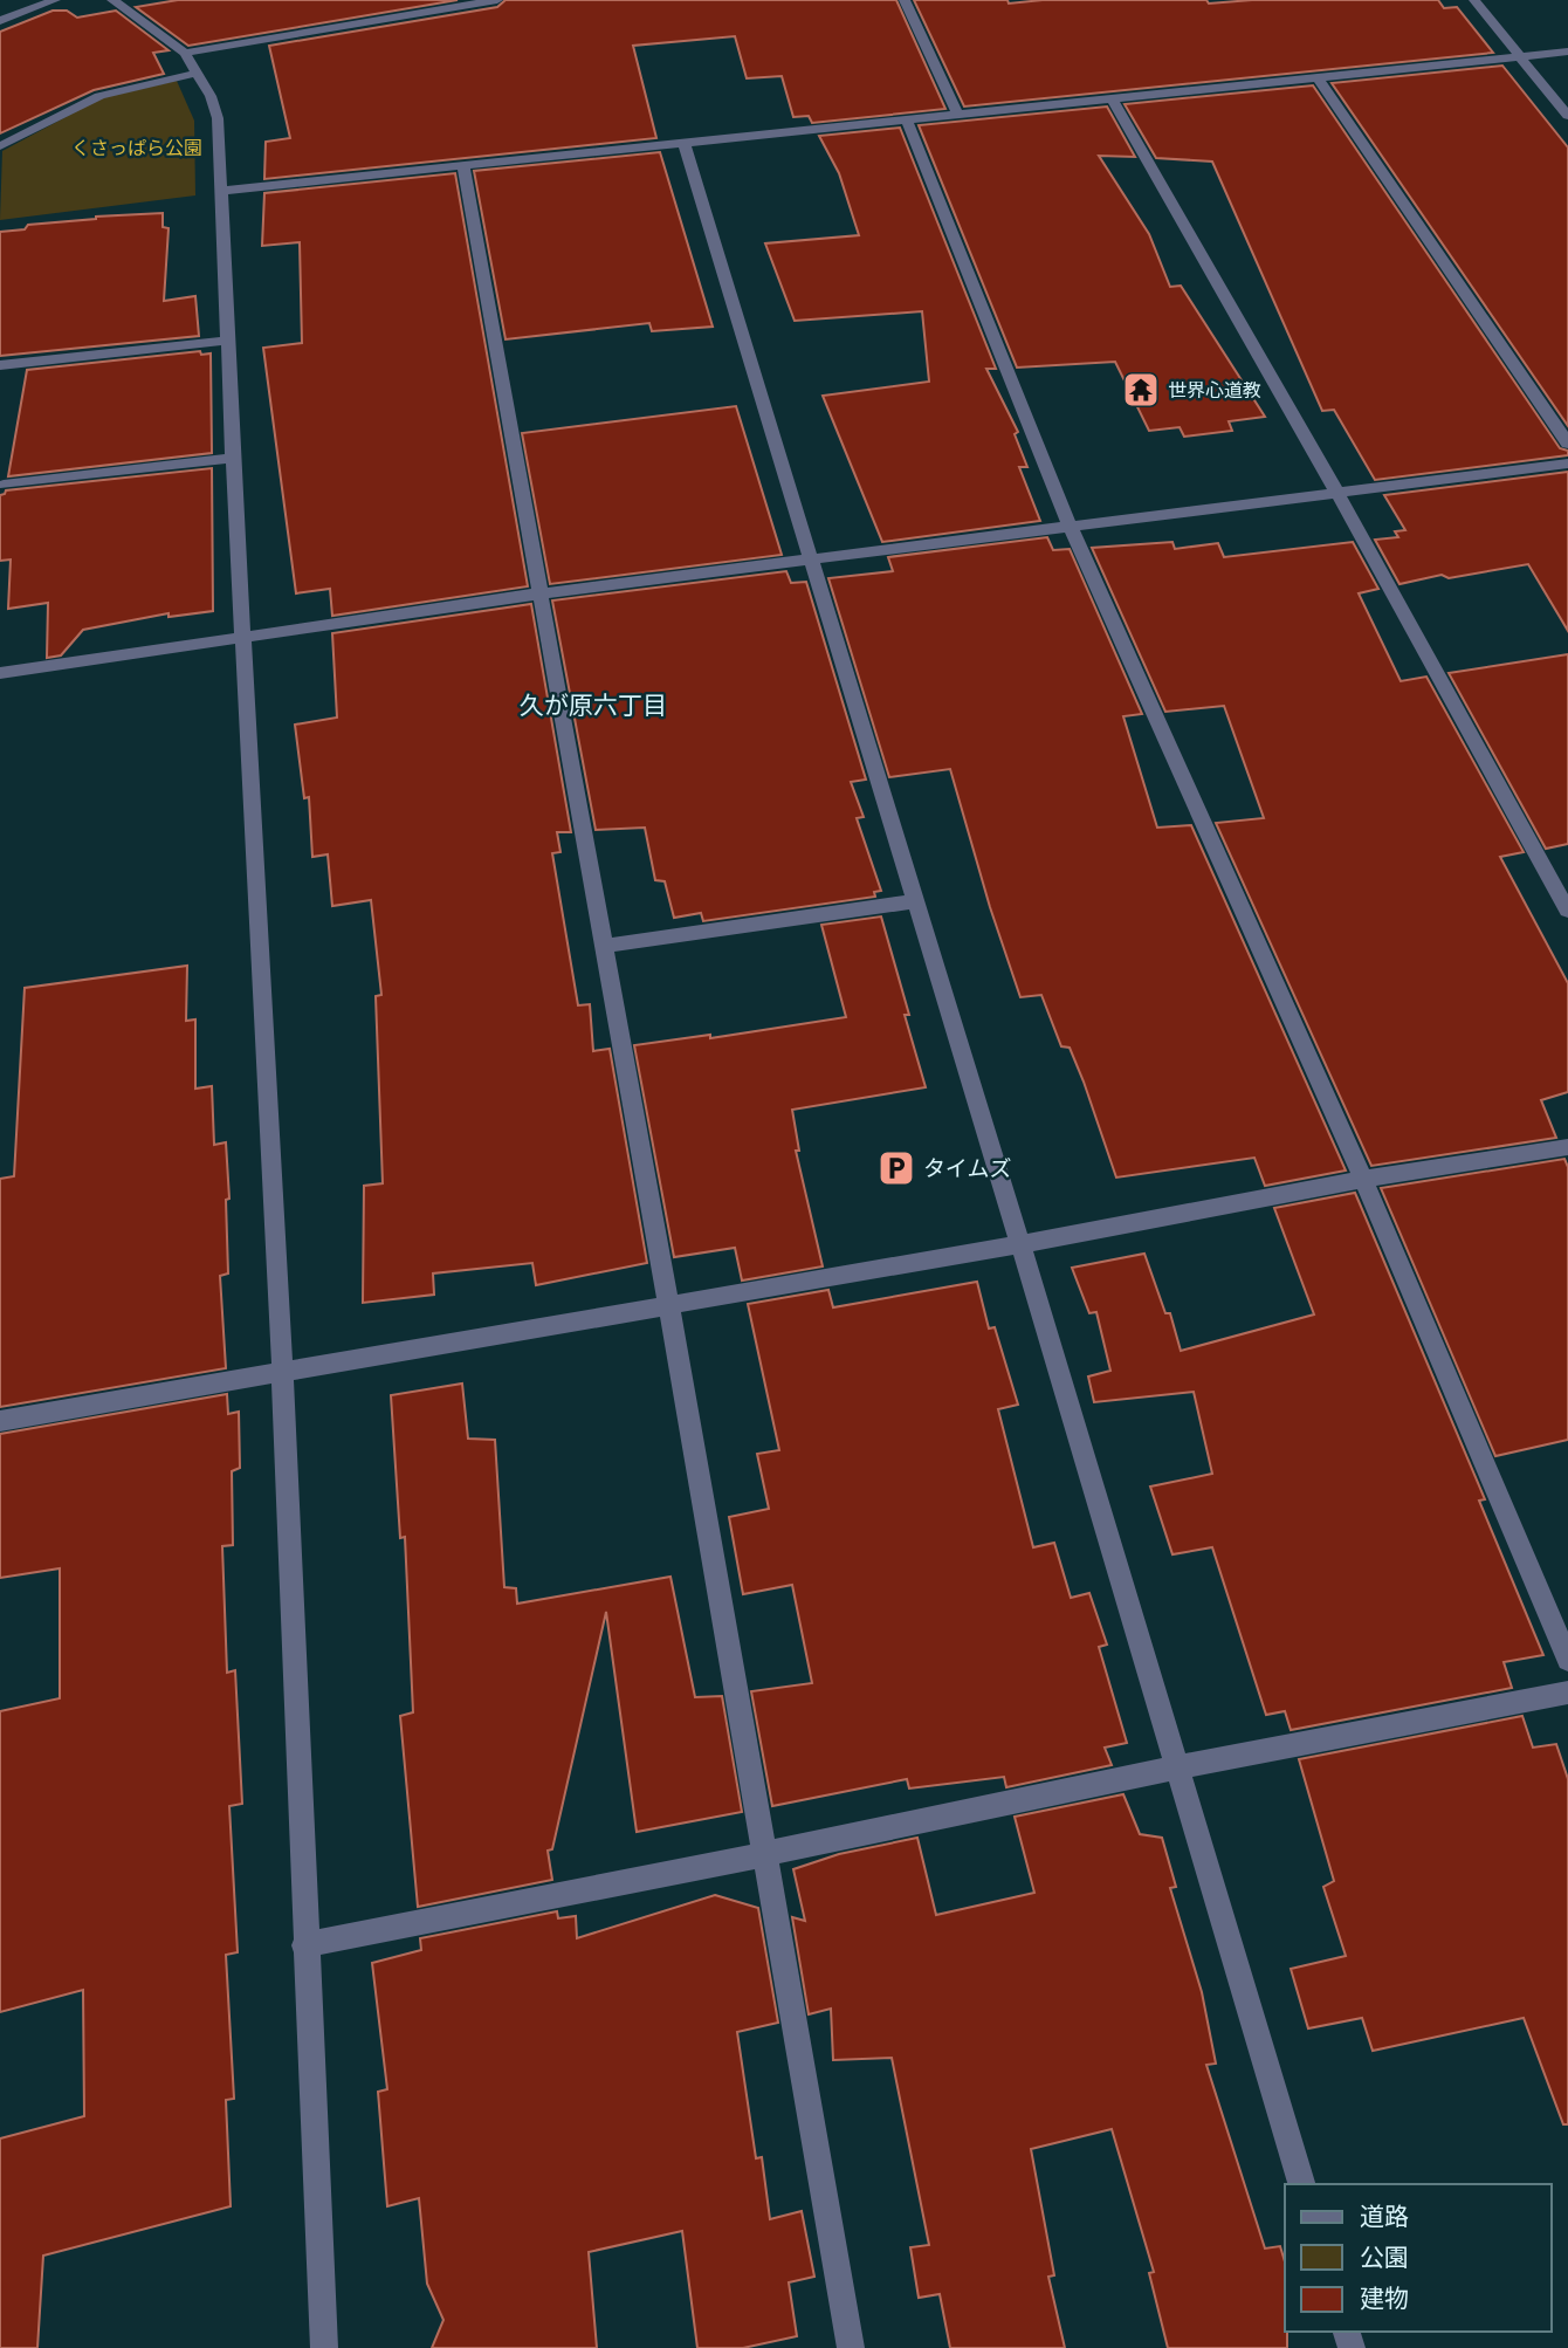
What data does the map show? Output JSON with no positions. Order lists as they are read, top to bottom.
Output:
{
  "districts": ["久が原六丁目"],
  "parks": ["くさっぱら公園"],
  "places": {
    "temple": ["世界心道教"],
    "parking": ["タイムズ"]
  },
  "legend": ["道路", "公園", "建物"]
}
